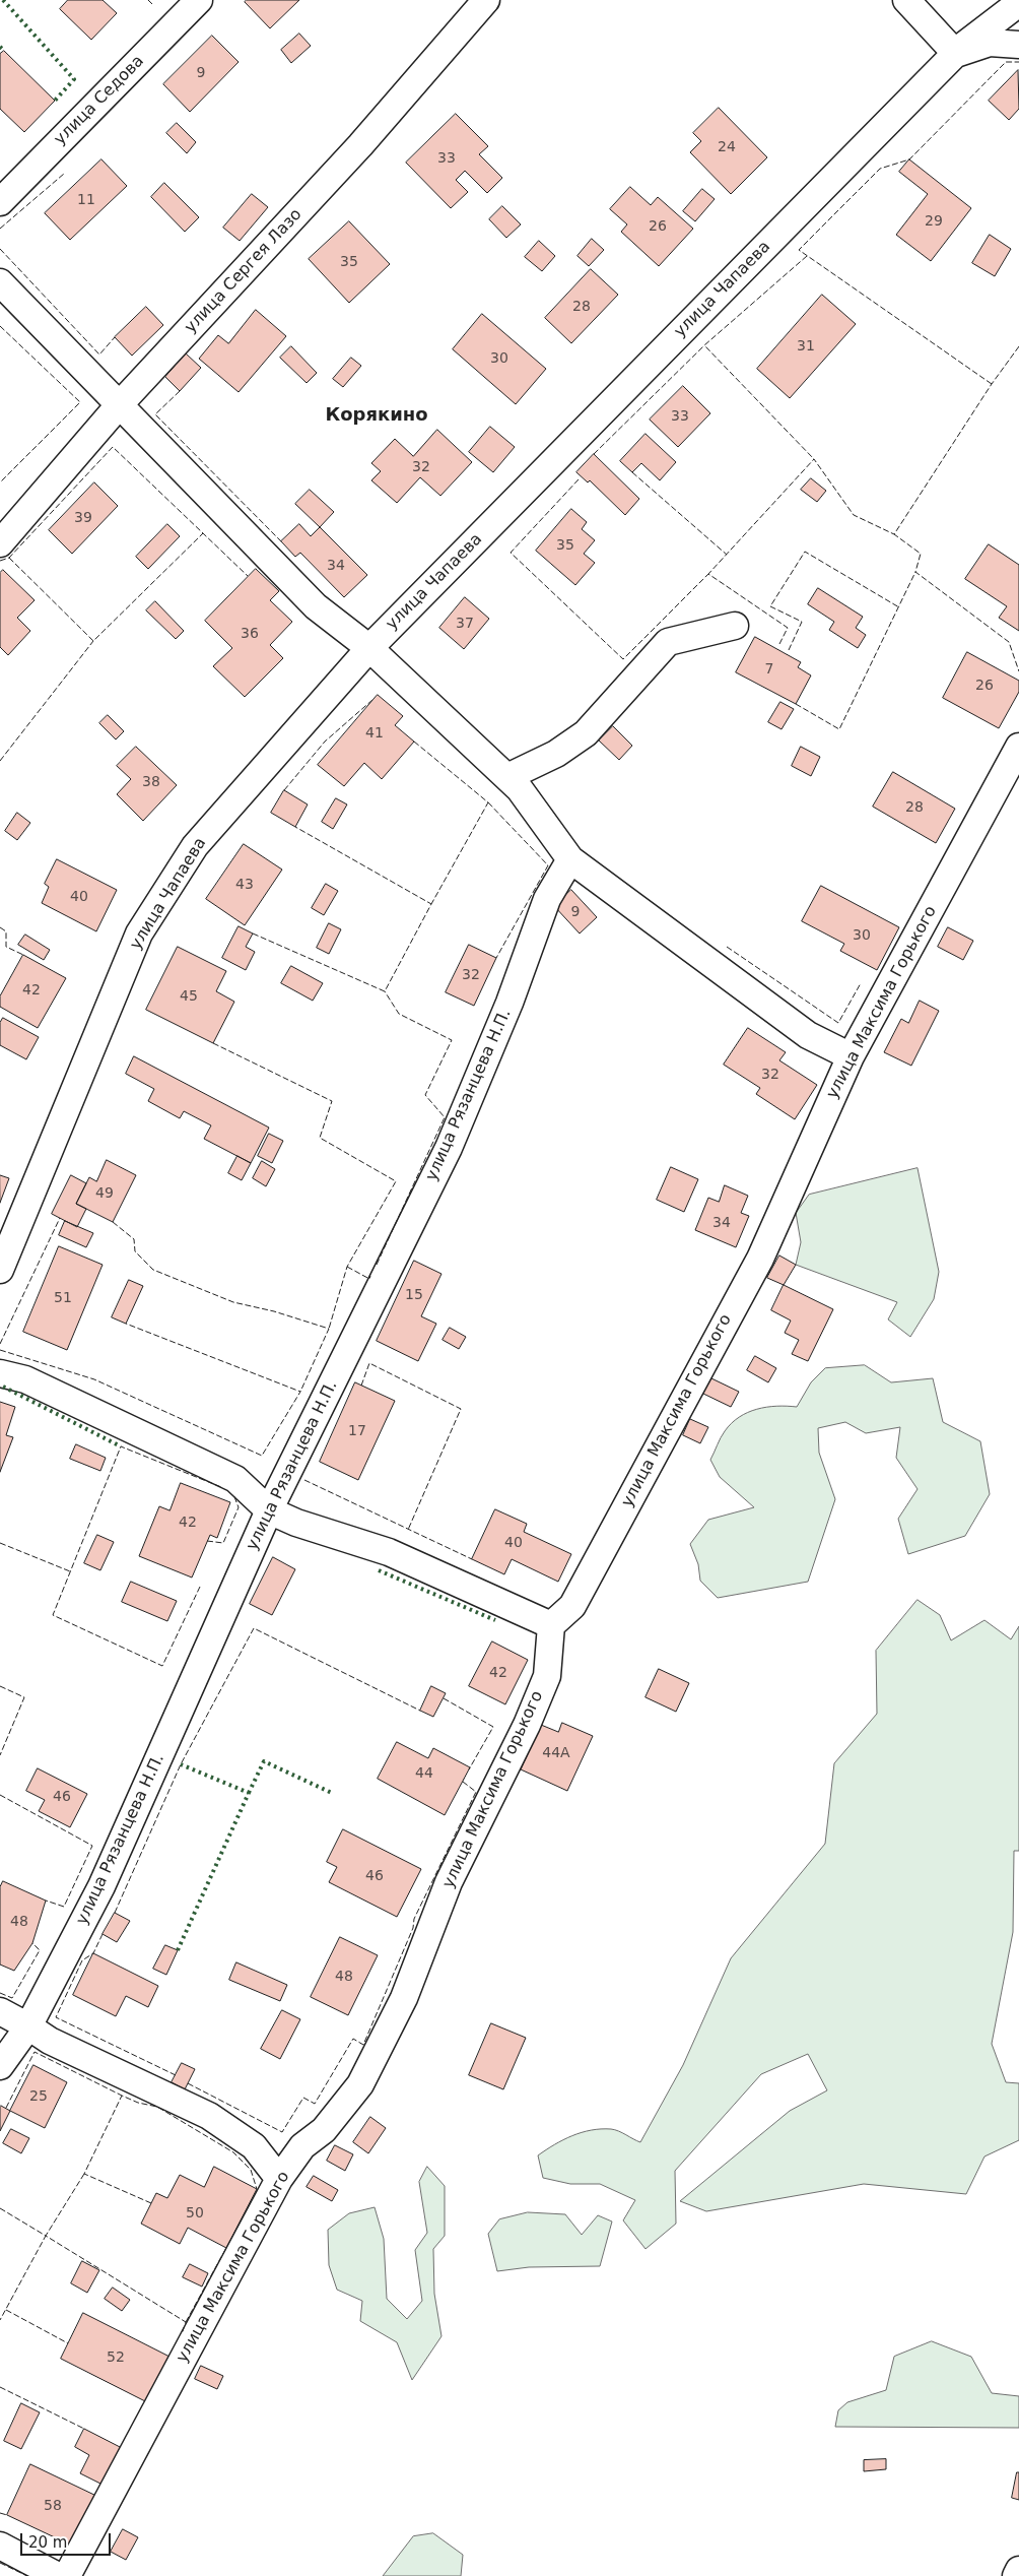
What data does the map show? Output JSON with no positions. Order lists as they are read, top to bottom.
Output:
{
  "streets": {
    "street": [
      "улица Седова",
      "улица Сергея Лазо",
      "улица Чапаева",
      "улица Максима Горького",
      "улица Рязанцева Н.П."
    ]
  },
  "districts": ["Корякино"],
  "house_numbers": [
    "9",
    "24",
    "33",
    "11",
    "29",
    "26",
    "35",
    "28",
    "31",
    "30",
    "33",
    "32",
    "39",
    "35",
    "34",
    "37",
    "36",
    "7",
    "26",
    "41",
    "38",
    "28",
    "43",
    "40",
    "9",
    "30",
    "32",
    "42",
    "45",
    "32",
    "49",
    "34",
    "15",
    "51",
    "17",
    "42",
    "40",
    "42",
    "44А",
    "44",
    "46",
    "46",
    "48",
    "48",
    "25",
    "50",
    "52",
    "58"
  ],
  "scale_bar": "20 m"
}
